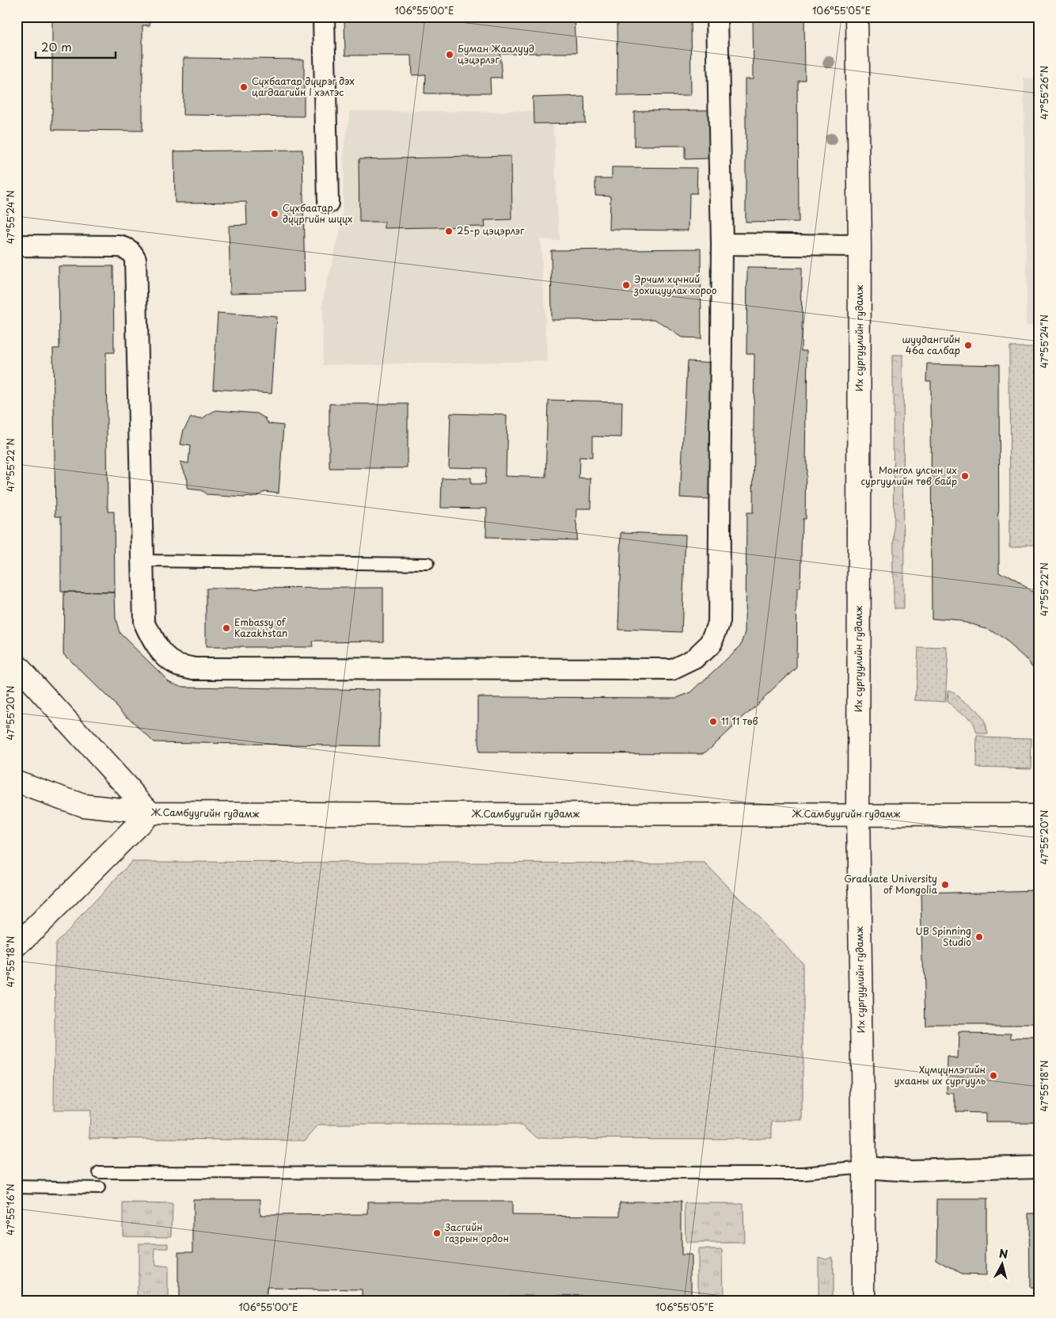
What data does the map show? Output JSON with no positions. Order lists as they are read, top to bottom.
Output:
{
  "streets": {
    "main road": ["Их сургуулийн гудамж", "Ж.Самбуугийн гудамж"]
  },
  "crossings": [
    ["Их сургуулийн гудамж", "Ж.Самбуугийн гудамж"]
  ],
  "places": [
    "Буман Жаалууд цэцэрлэг",
    "Сүхбаатар дүүрэг дэх цагдаагийн I хэлтэс",
    "Сүхбаатар дүүргийн шүүх",
    "25-р цэцэрлэг",
    "Эрчим хүчний зохицуулах хороо",
    "шуудангийн 46а салбар",
    "Монгол улсын их сургуулийн төв байр",
    "Embassy of Kazakhstan",
    "11 11 төв",
    "Graduate University of Mongolia",
    "UB Spinning Studio",
    "Хүмүүнлэгийн ухааны их сургууль",
    "Засгийн газрын ордон"
  ],
  "scale_bar": "20 m",
  "north": "top",
  "coordinates": [
    "106°55'00\"E",
    "106°55'05\"E",
    "47°55'26\"N",
    "47°55'24\"N",
    "47°55'22\"N",
    "47°55'20\"N",
    "47°55'18\"N",
    "47°55'16\"N"
  ]
}
